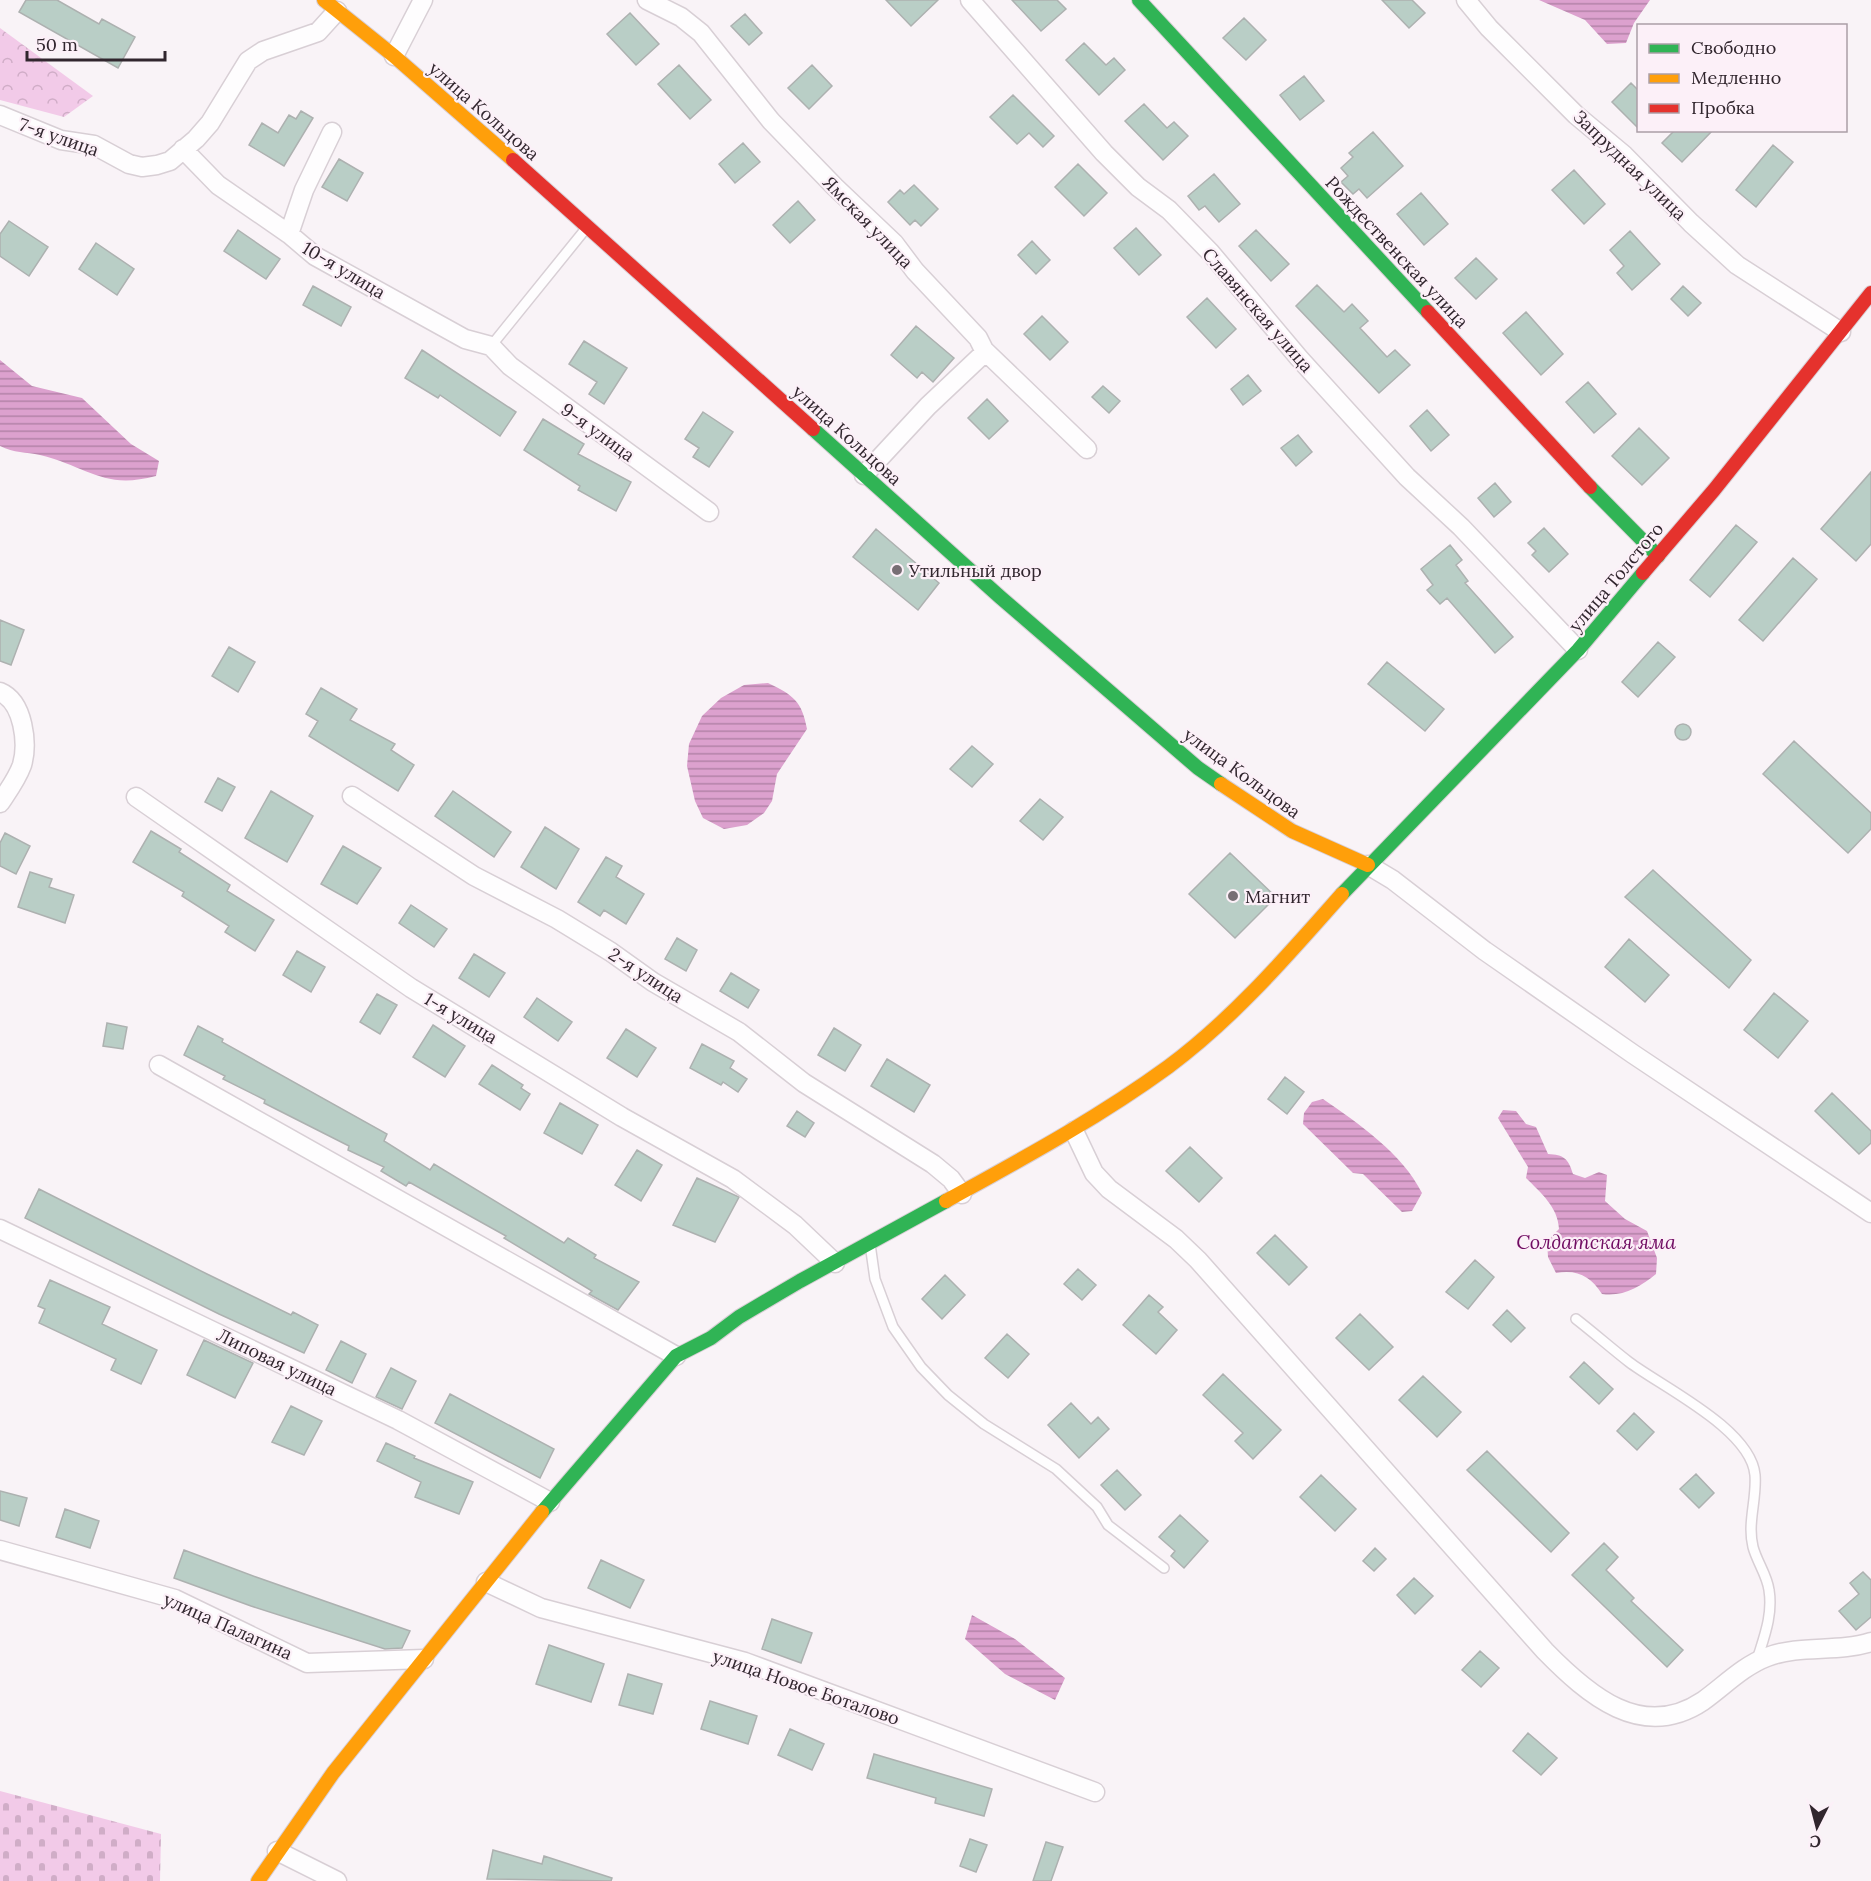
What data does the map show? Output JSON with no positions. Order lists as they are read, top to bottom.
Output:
{
  "streets": {
    "street": [
      "улица Кольцова",
      "7-я улица",
      "Запрудная улица",
      "Ямская улица",
      "Рождественская улица",
      "10-я улица",
      "Славянская улица",
      "9-я улица",
      "улица Толстого",
      "2-я улица",
      "1-я улица",
      "Липовая улица",
      "улица Палагина",
      "улица Новое Боталово"
    ]
  },
  "crossings": [
    ["улица Кольцова", "7-я улица"],
    ["улица Кольцова", "улица Толстого"],
    ["7-я улица", "10-я улица"],
    ["Запрудная улица", "улица Толстого"],
    ["Рождественская улица", "улица Толстого"],
    ["10-я улица", "9-я улица"],
    ["Славянская улица", "улица Толстого"],
    ["улица Толстого", "2-я улица"],
    ["улица Толстого", "1-я улица"]
  ],
  "water": ["Солдатская яма"],
  "places": ["Утильный двор", "Магнит"],
  "legend": ["Свободно", "Медленно", "Пробка"],
  "scale_bar": "50 m",
  "north": "bottom"
}
